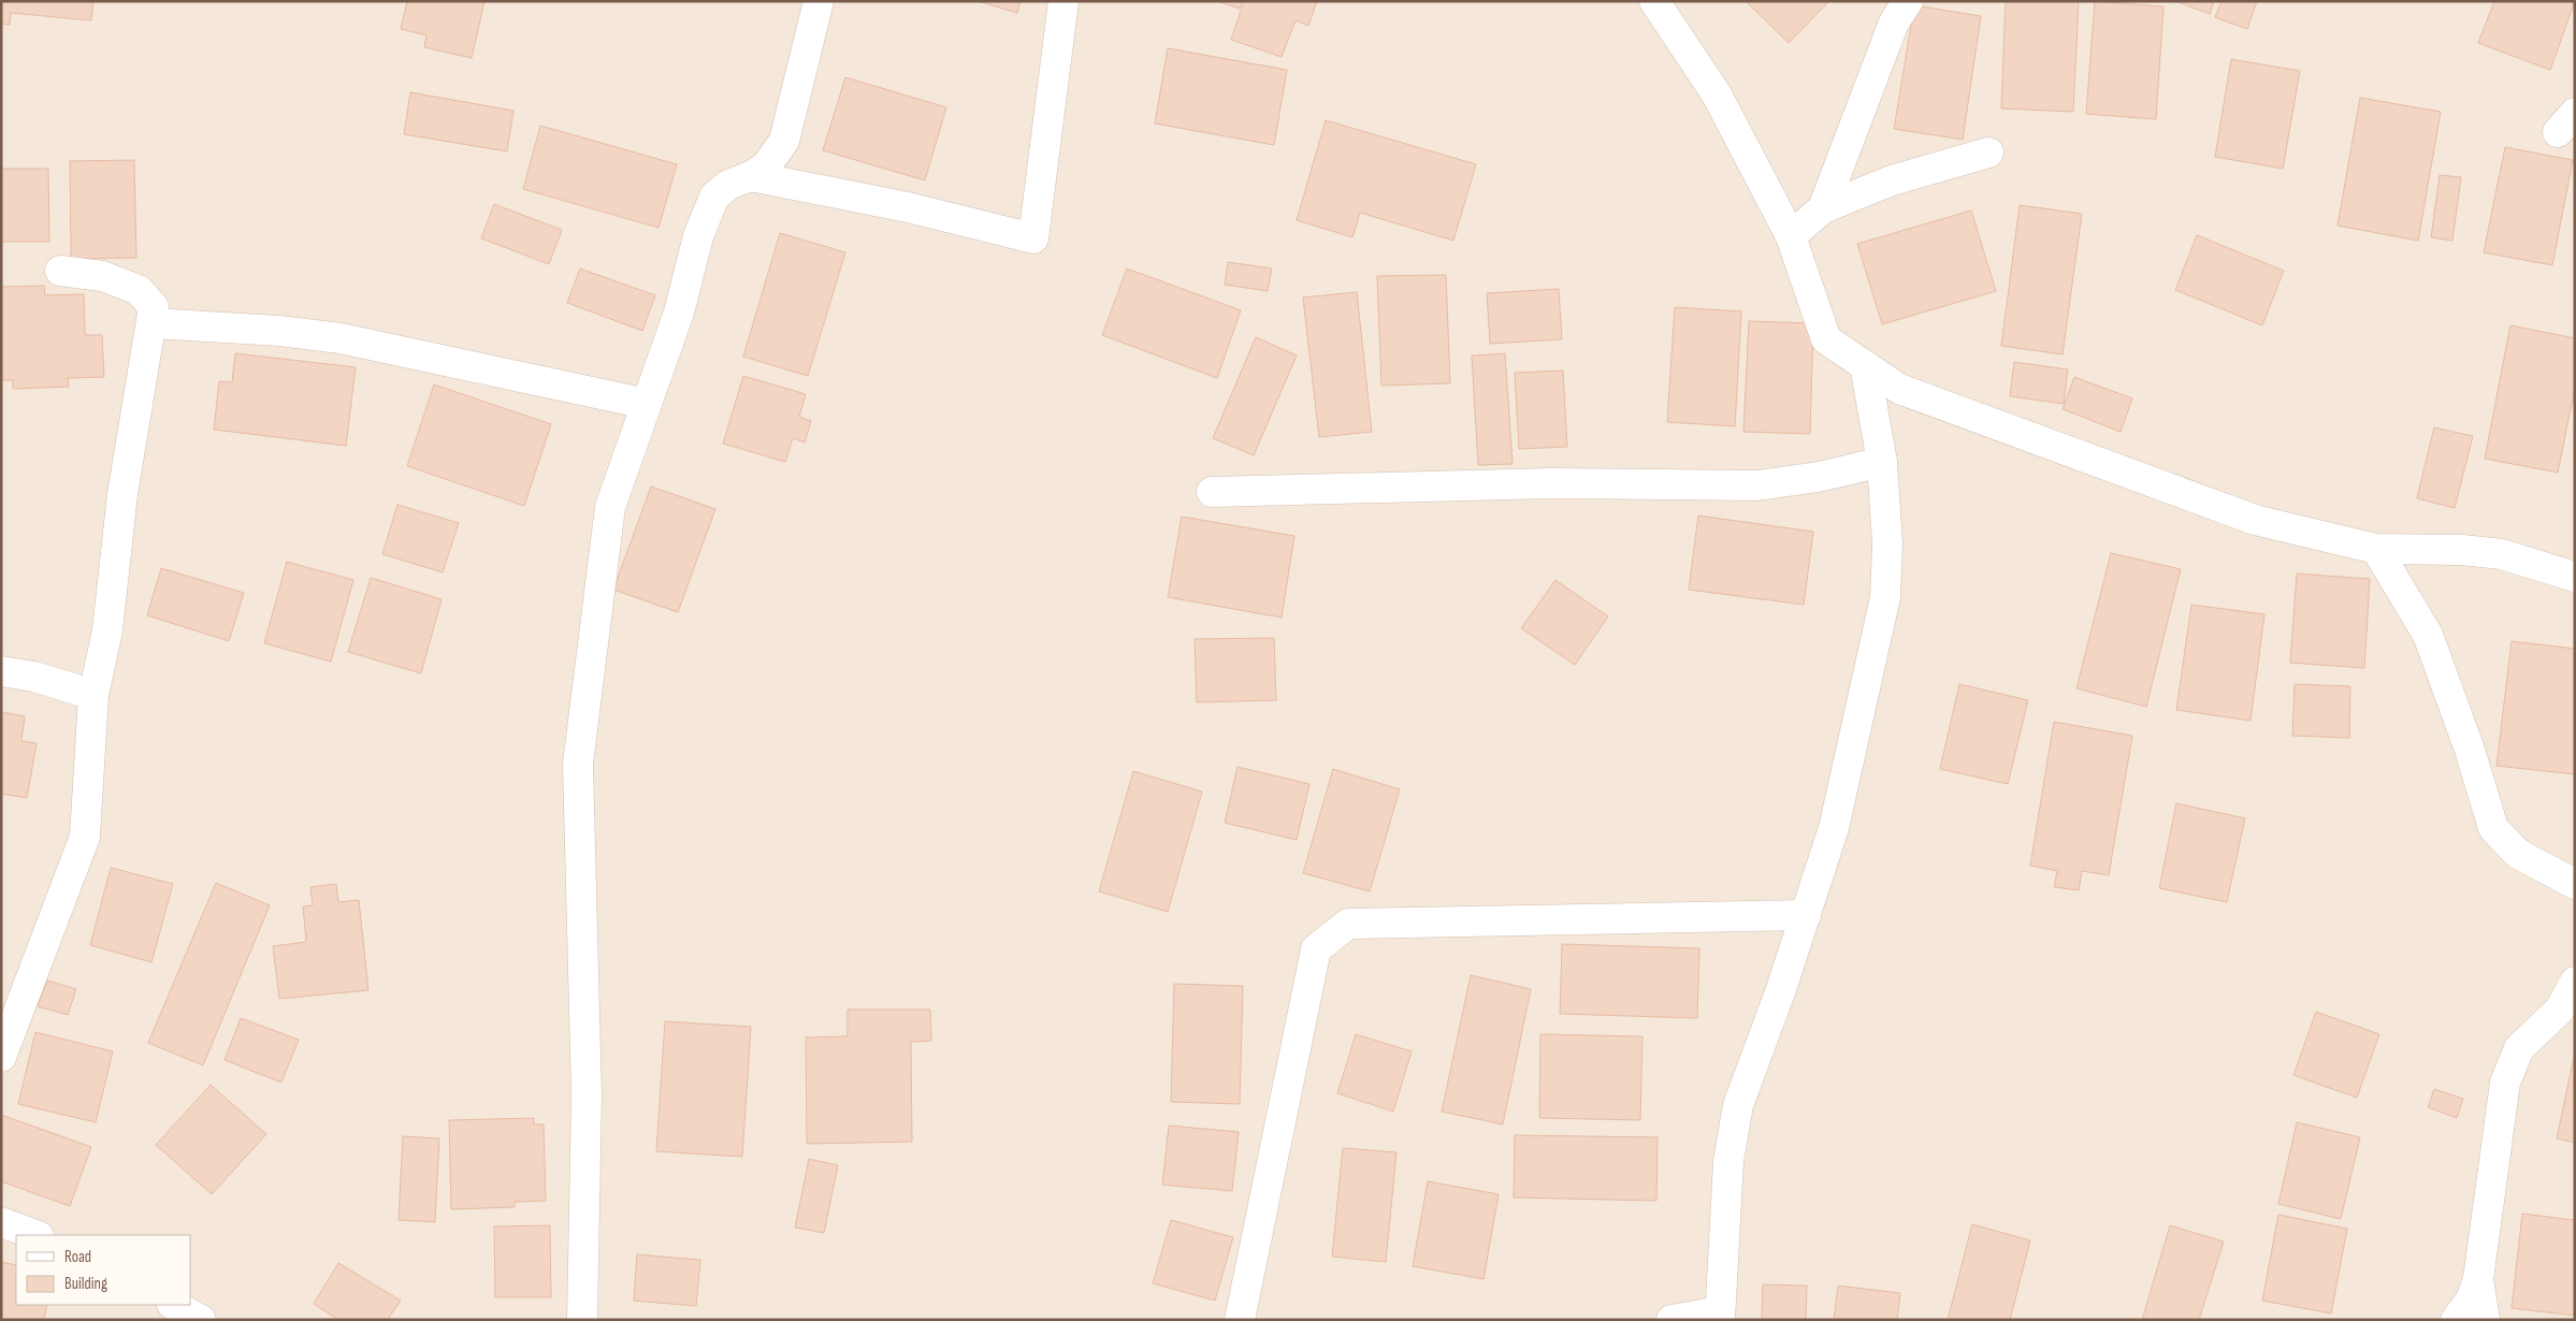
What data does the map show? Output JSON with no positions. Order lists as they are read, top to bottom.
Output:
{
  "legend": ["Road", "Building"]
}
